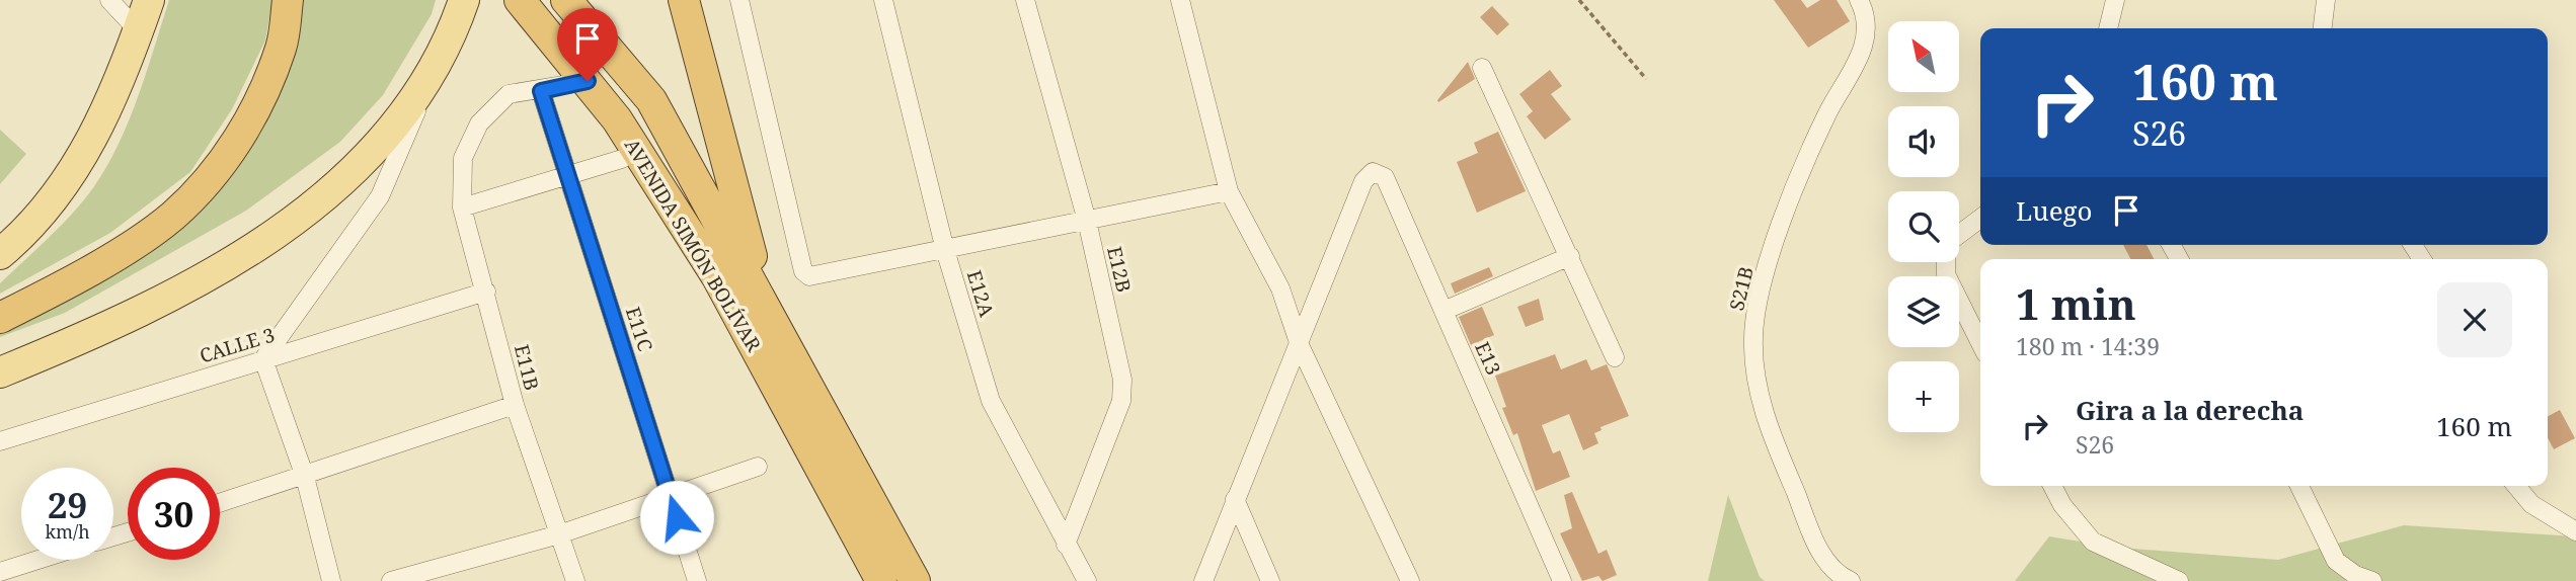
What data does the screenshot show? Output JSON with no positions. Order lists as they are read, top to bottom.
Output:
{
  "streets": {
    "highway": ["AVENIDA SIMÓN BOLÍVAR"],
    "street": [
      "E12B",
      "S21B",
      "E12A",
      "E11C",
      "CALLE 3",
      "E13",
      "E11B"
    ]
  },
  "crossings": [
    ["E12B", "E12A"],
    ["E11C", "E11B"],
    ["CALLE 3", "E11B"]
  ],
  "north": "top left",
  "page": {
    "map_buttons": "+",
    "turn": ["160 m", "S26"],
    "then": "Luego",
    "heading": ["1 min", "180 m · 14:39"],
    "list": [
      {
        "name": "Gira a la derecha",
        "note": "S26",
        "value": "160 m"
      }
    ],
    "speed": "29 km/h",
    "limit": "30"
  }
}
